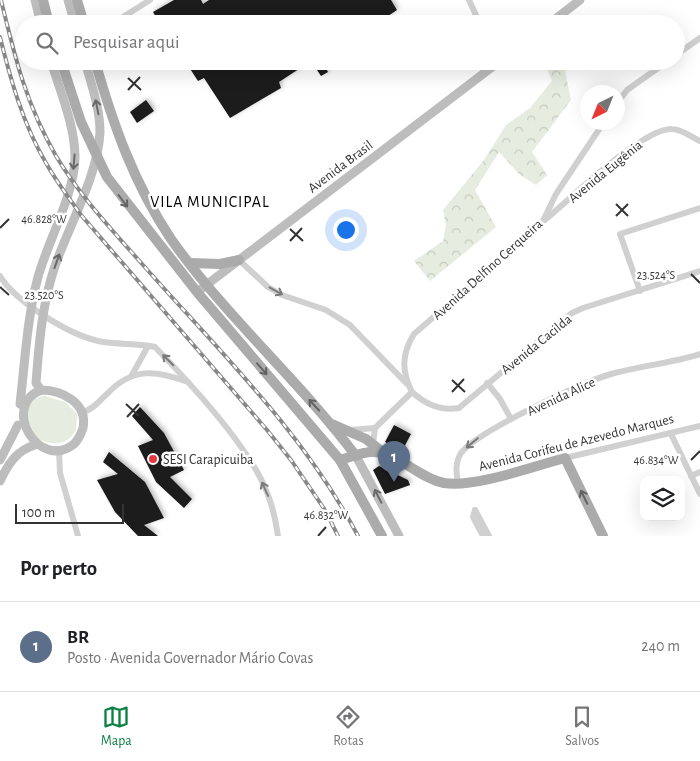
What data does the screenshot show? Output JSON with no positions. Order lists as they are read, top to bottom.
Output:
{
  "streets": {
    "main road": ["Avenida Brasil", "Avenida Corifeu de Azevedo Marques"],
    "street": [
      "Avenida Eugênia",
      "Avenida Delfino Cerqueira",
      "Avenida Cacilda",
      "Avenida Alice"
    ]
  },
  "crossings": [
    ["Avenida Brasil", "Avenida Cacilda"],
    ["Avenida Eugênia", "Avenida Delfino Cerqueira"],
    ["Avenida Delfino Cerqueira", "Avenida Cacilda"],
    ["Avenida Alice", "Avenida Corifeu de Azevedo Marques"]
  ],
  "one_way": ["Avenida Cacilda"],
  "districts": ["VILA MUNICIPAL"],
  "places": ["SESI Carapicuiba"],
  "scale_bar": "100 m",
  "north": "bottom left",
  "page": {
    "search": "Pesquisar aqui",
    "pins": "1",
    "scale": "100 m",
    "heading": "Por perto",
    "list": [
      {
        "mark": "1",
        "name": "BR",
        "note": "Posto · Avenida Governador Mário Covas",
        "value": "240 m"
      }
    ],
    "nav": ["Mapa", "Rotas", "Salvos"]
  },
  "coordinates": [
    "46.828°W",
    "23.524°S",
    "23.520°S",
    "46.834°W",
    "46.832°W"
  ]
}
